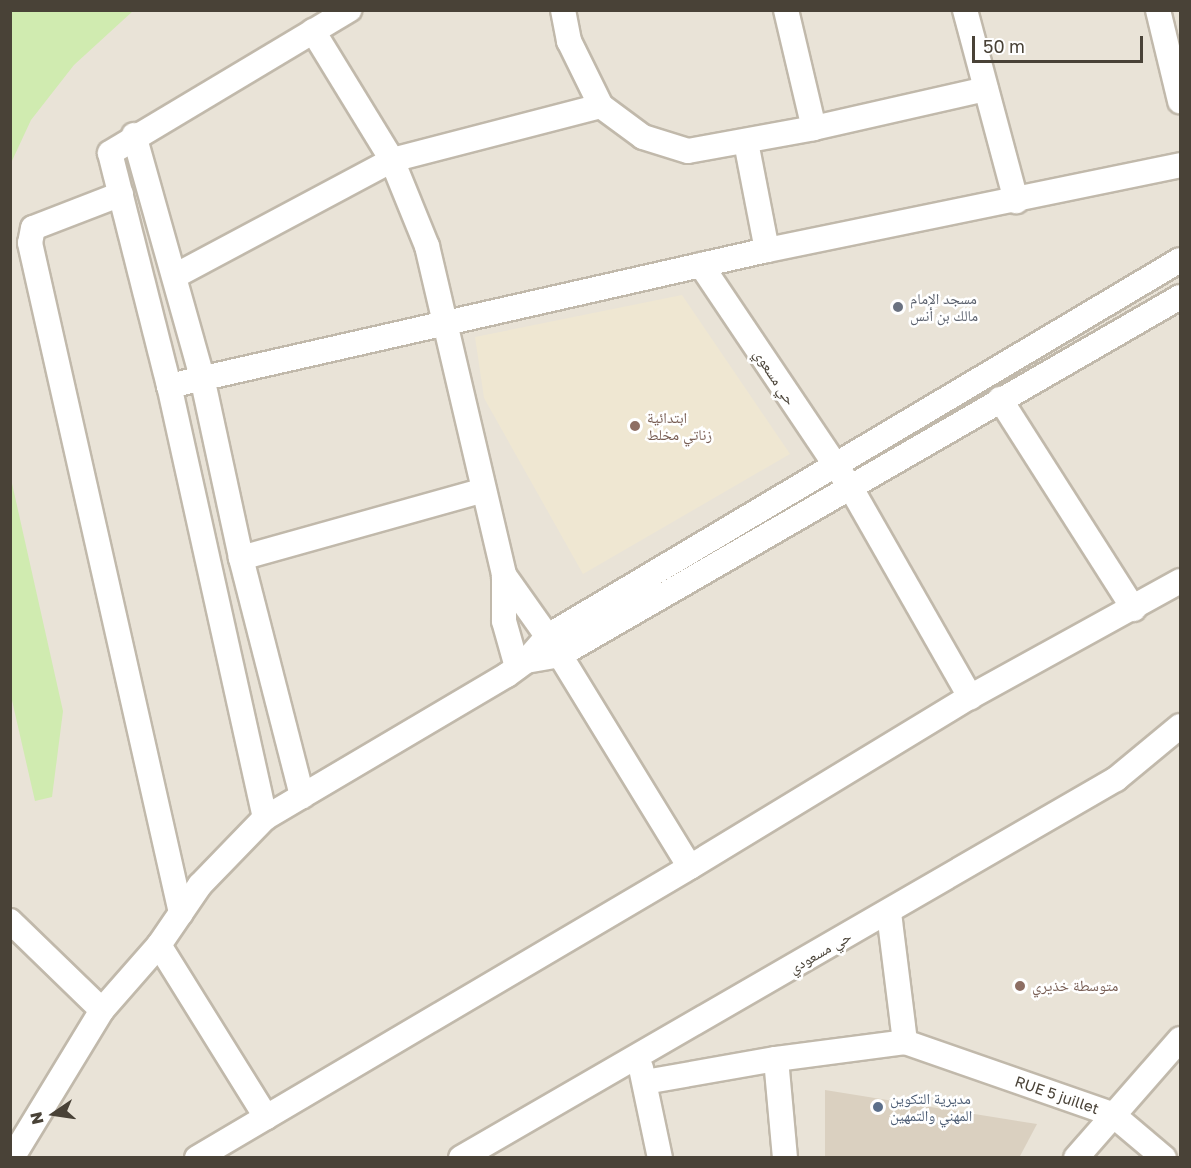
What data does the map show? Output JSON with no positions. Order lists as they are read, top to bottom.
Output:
{
  "streets": {
    "street": ["حي مسعوي", "حي مسعودي", "RUE 5 juillet"]
  },
  "places": [
    "مسجد الإمام مالك بن أنس",
    "ابتدائية زناتي مخلط",
    "متوسطة خذيري",
    "مديرية التكوين المهني والتمهين"
  ],
  "scale_bar": "50 m",
  "north": "left"
}
